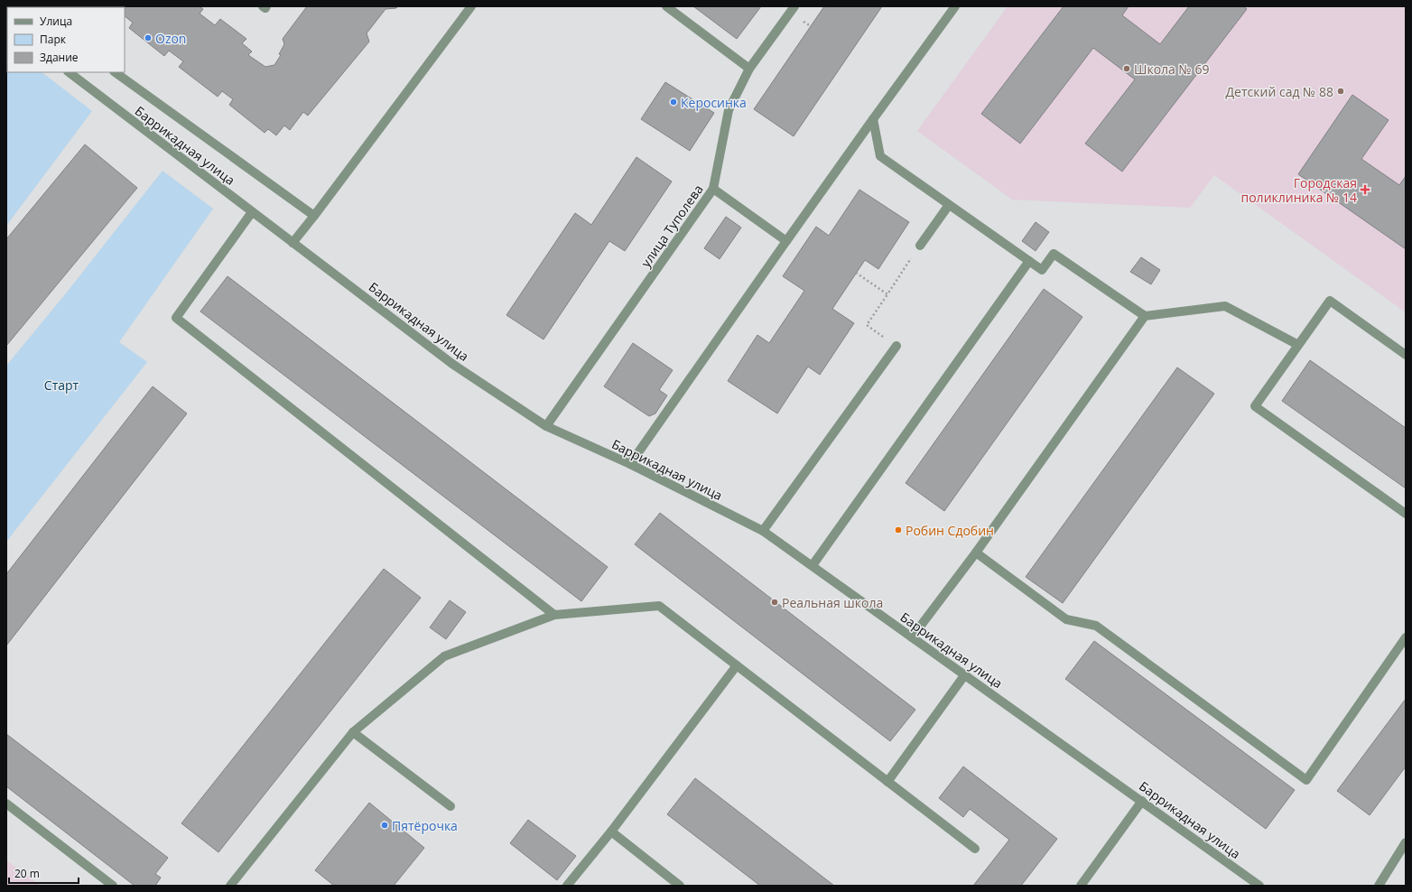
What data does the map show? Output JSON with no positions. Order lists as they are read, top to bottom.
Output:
{
  "streets": {
    "street": ["Баррикадная улица", "улица Туполева"]
  },
  "crossings": [
    ["Баррикадная улица", "улица Туполева"]
  ],
  "parks": ["Старт"],
  "places": {
    "other": [
      "Ozon",
      "Школа № 69",
      "Детский сад № 88",
      "Керосинка",
      "Робин Сдобин",
      "Реальная школа",
      "Пятёрочка"
    ],
    "health": ["Городская поликлиника № 14"]
  },
  "legend": ["Улица", "Парк", "Здание"],
  "scale_bar": "20 m"
}
